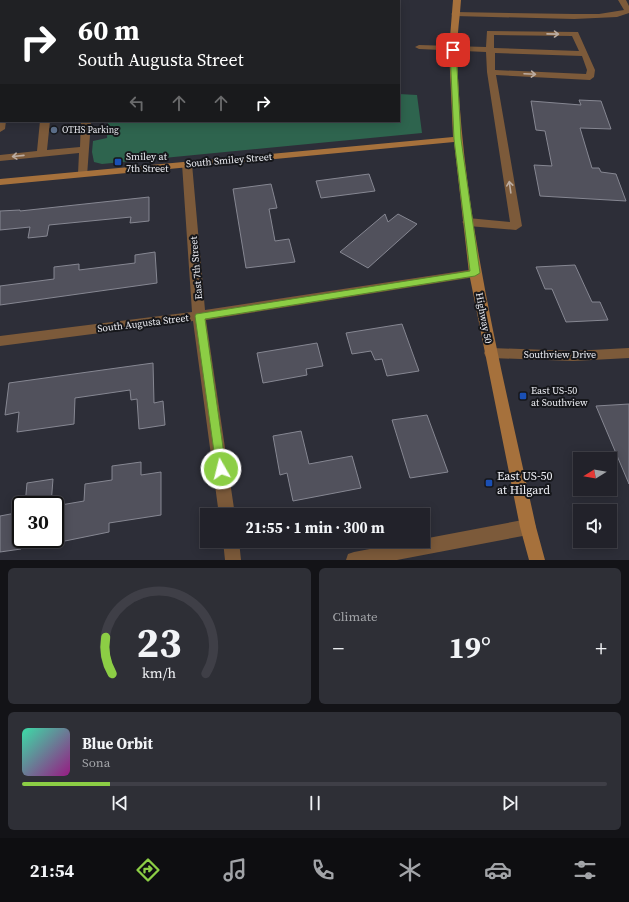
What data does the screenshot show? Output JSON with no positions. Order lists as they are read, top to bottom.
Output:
{
  "streets": {
    "main road": ["South Smiley Street", "Highway 50"],
    "street": ["East 7th Street", "South Augusta Street", "Southview Drive"]
  },
  "crossings": [
    ["South Smiley Street", "East 7th Street"],
    ["South Smiley Street", "Highway 50"],
    ["East 7th Street", "South Augusta Street"],
    ["Highway 50", "South Augusta Street"],
    ["Highway 50", "Southview Drive"]
  ],
  "places": {
    "other": ["OTHS Parking"],
    "transit": ["Smiley at 7th Street", "East US-50 at Southview", "East US-50 at Hilgard"]
  },
  "north": "left",
  "page": {
    "turn": ["60 m", "South Augusta Street"],
    "limit": "30",
    "trip": "21:55 · 1 min · 300 m",
    "tile": "Climate",
    "heat": ["−", "19°", "+"],
    "song": ["Blue Orbit", "Sona"],
    "tabs": "21:54",
    "gauge": ["23", "km/h"]
  }
}
